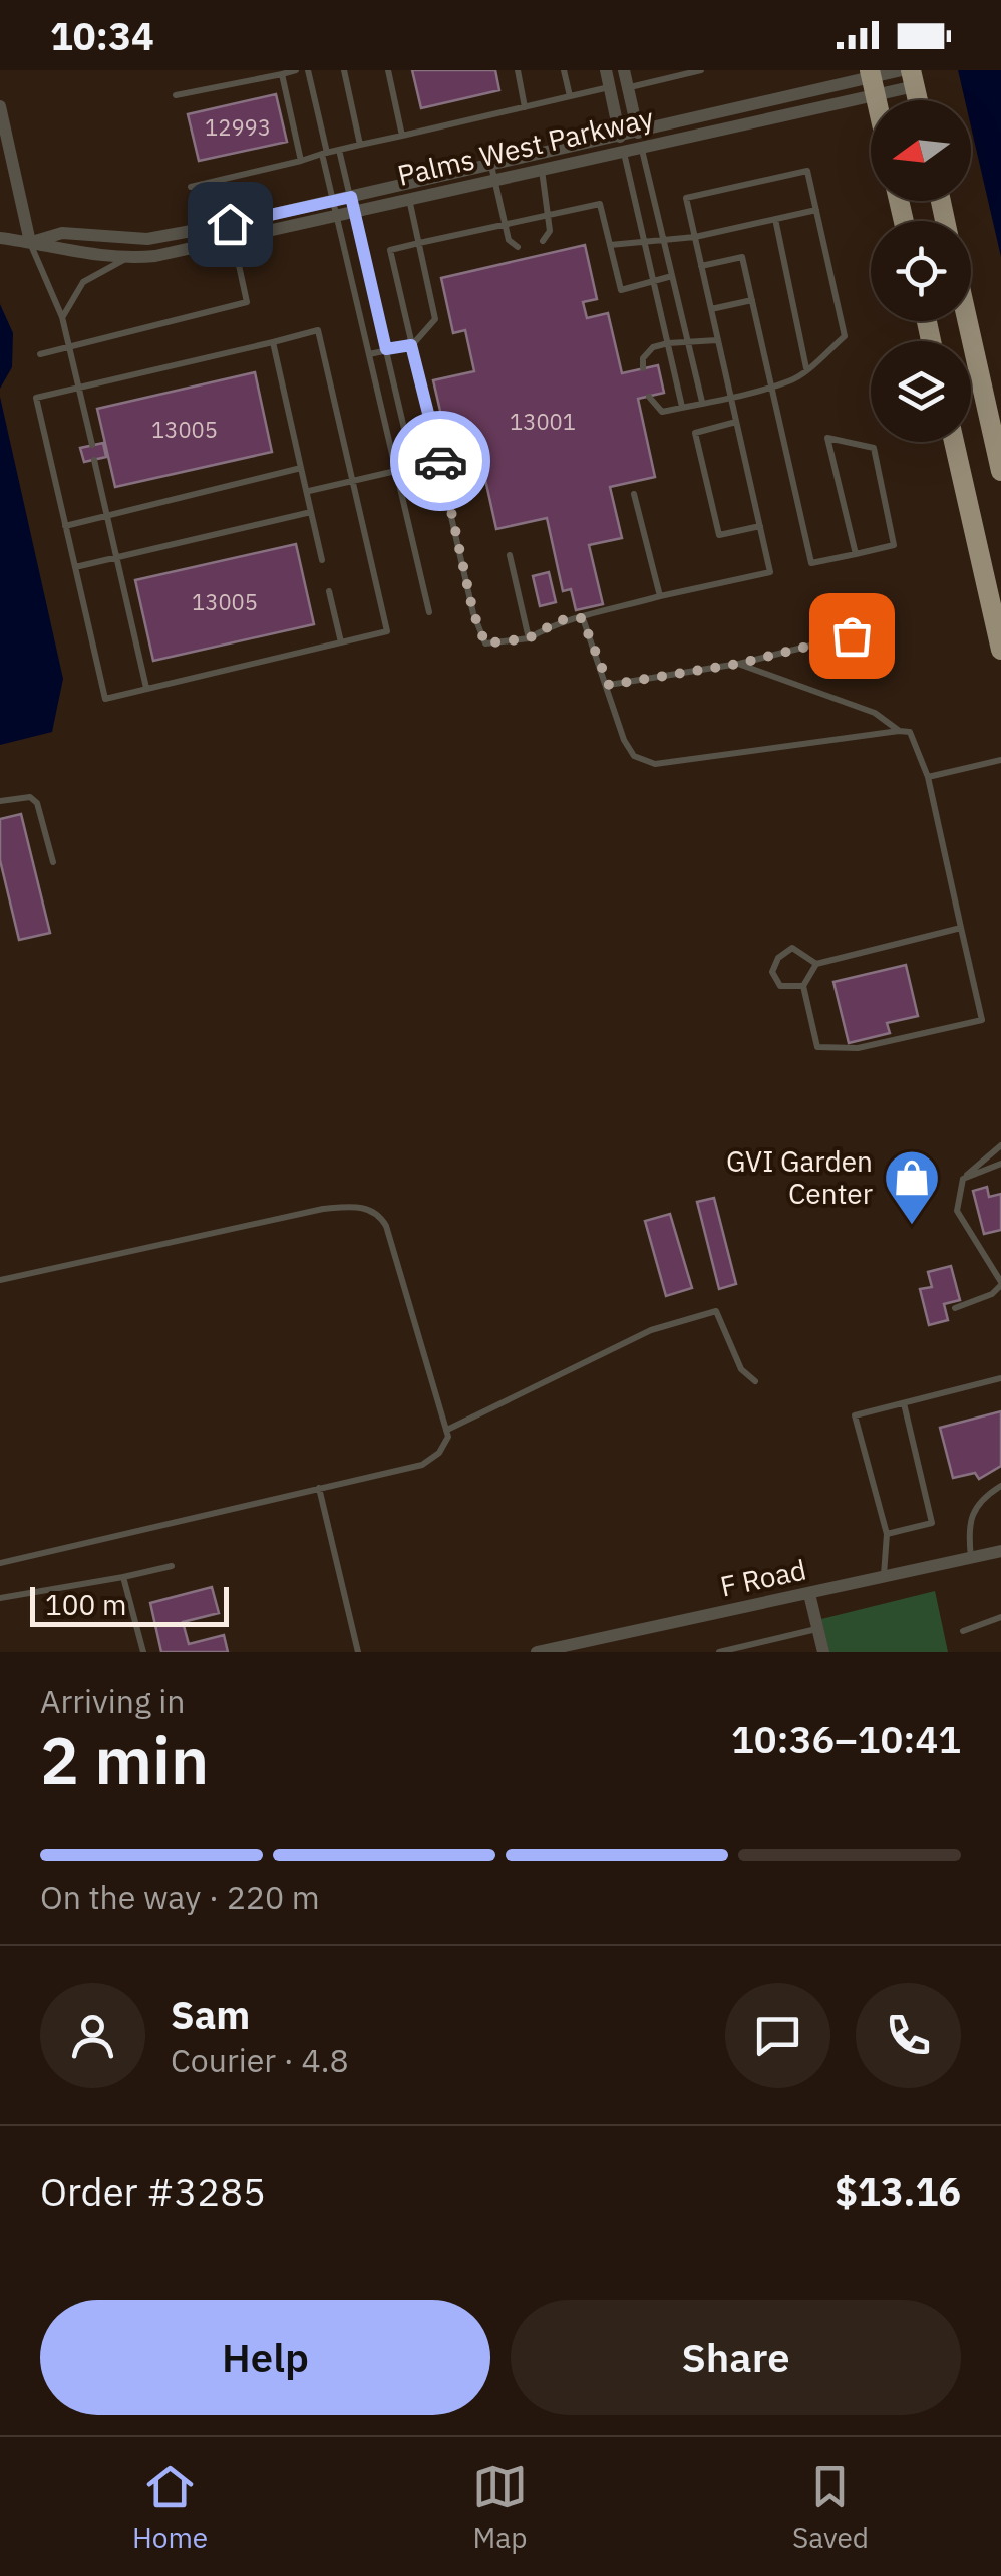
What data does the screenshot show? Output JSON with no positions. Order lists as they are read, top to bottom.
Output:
{
  "streets": {
    "street": ["Palms West Parkway", "F Road"]
  },
  "places": {
    "shop": ["GVI Garden Center"]
  },
  "house_numbers": [
    "12993",
    "13001",
    "13005",
    "13005"
  ],
  "scale_bar": "100 m",
  "north": "left",
  "page": {
    "status": "10:34",
    "scale": "100 m",
    "heading": ["2 min", "Arriving in", "10:36–10:41"],
    "panel": [
      "Sam",
      "Courier · 4.8",
      "Order #3285",
      "$13.16"
    ],
    "bar": "On the way · 220 m",
    "buttons": ["Help", "Share"],
    "tabs": ["Home", "Map", "Saved"]
  }
}
